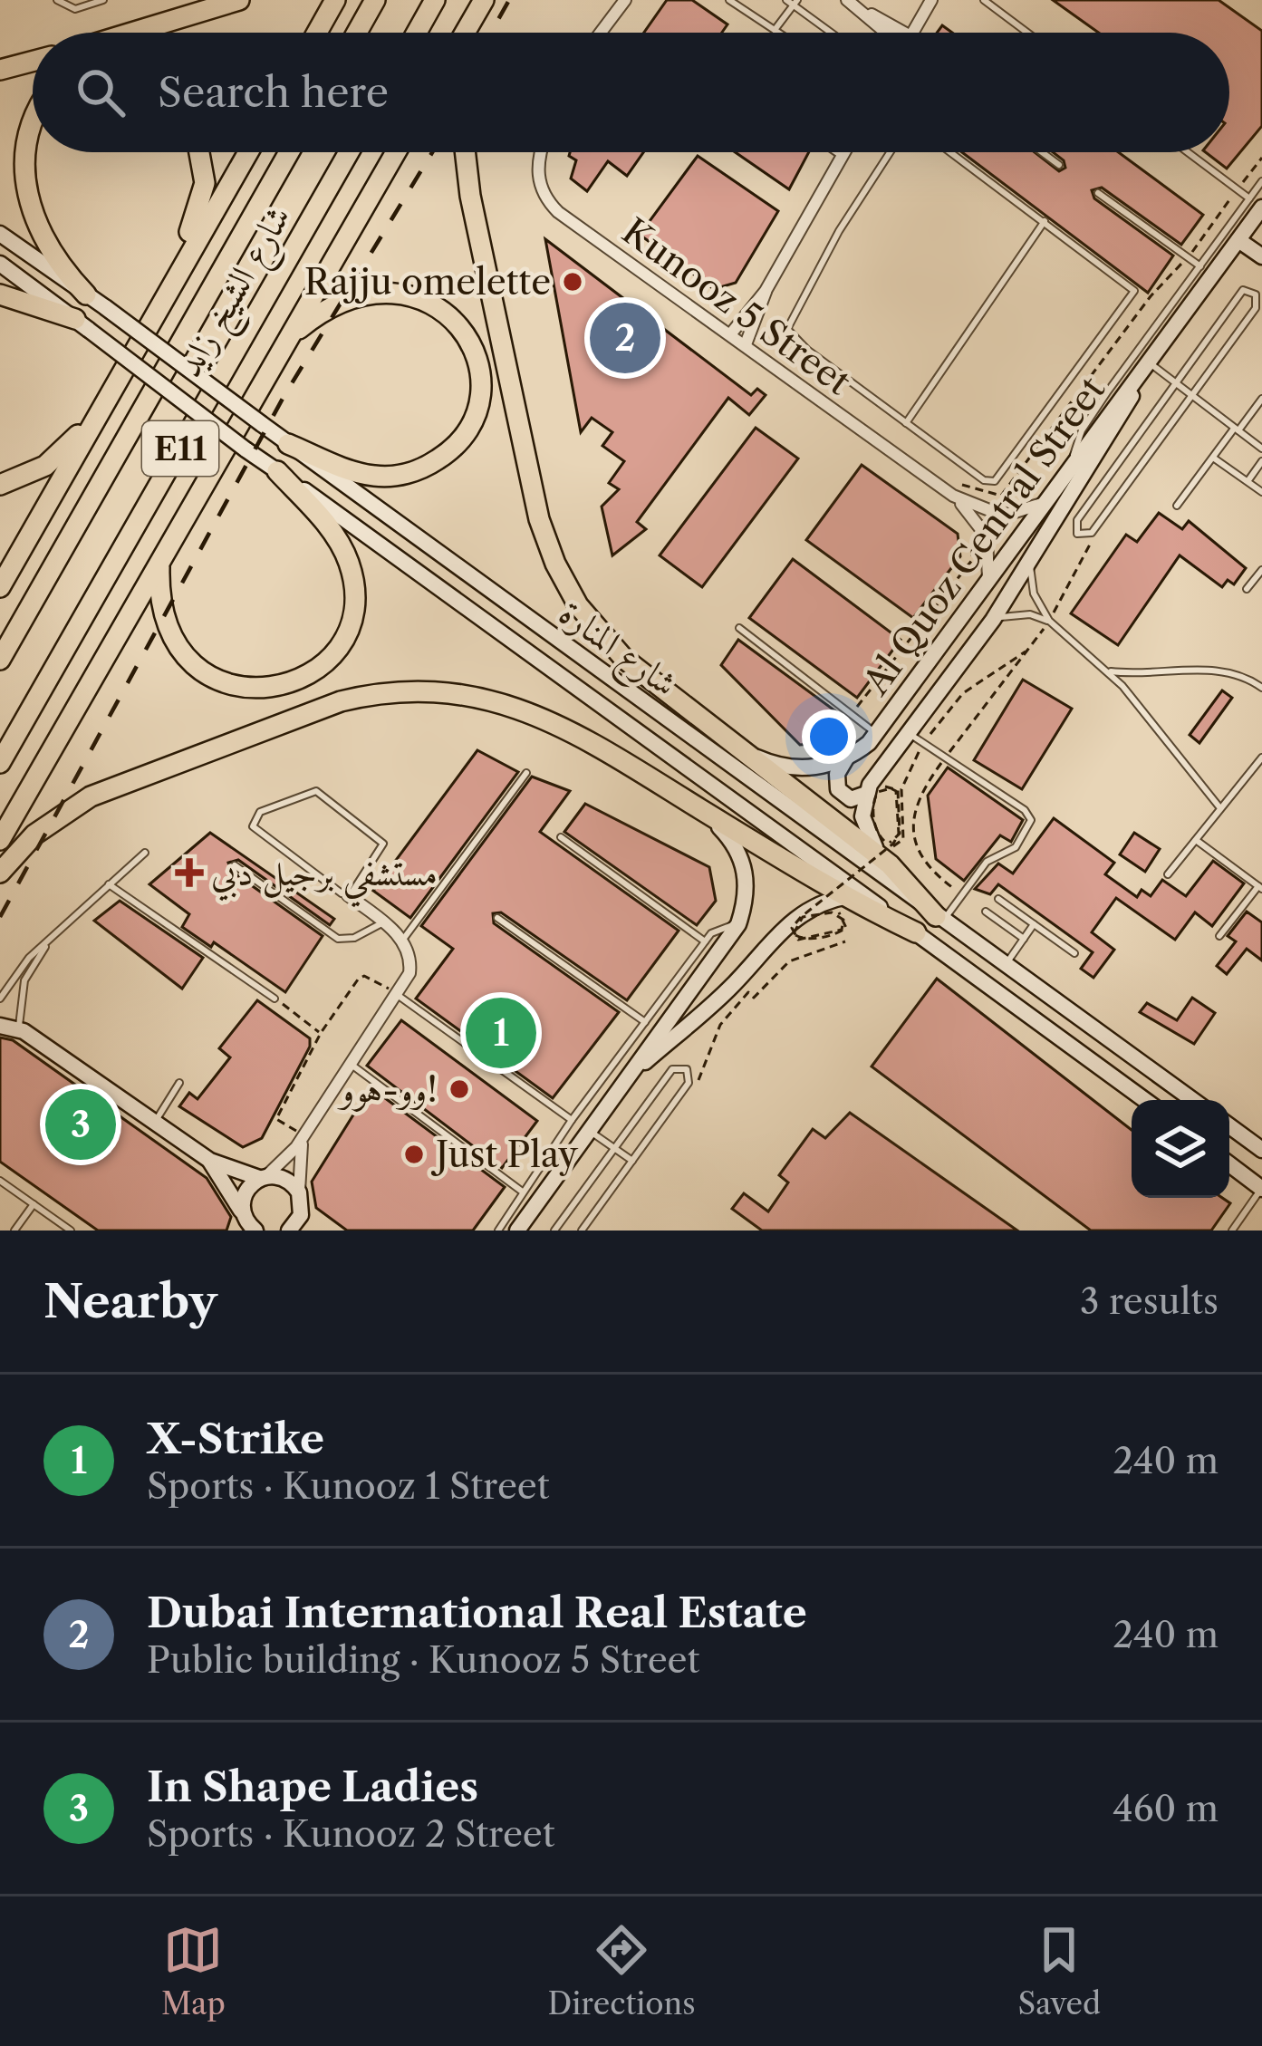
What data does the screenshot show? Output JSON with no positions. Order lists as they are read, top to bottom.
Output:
{
  "streets": {
    "highway": ["شارع الشيخ زايد", "E11"],
    "main road": ["Al Quoz Central Street", "شارع المنارة"],
    "street": ["Kunooz 5 Street"]
  },
  "crossings": [
    ["Kunooz 5 Street", "Al Quoz Central Street"]
  ],
  "places": {
    "other": ["Rajju omelette", "وو-هوو!", "Just Play"],
    "health": ["مستشفي برجيل دبي"]
  },
  "page": {
    "search": "Search here",
    "pins": ["2", "1", "3"],
    "heading": ["Nearby", "3 results"],
    "list": [
      {
        "mark": "1",
        "name": "X-Strike",
        "note": "Sports · Kunooz 1 Street",
        "value": "240 m"
      },
      {
        "mark": "2",
        "name": "Dubai International Real Estate",
        "note": "Public building · Kunooz 5 Street",
        "value": "240 m"
      },
      {
        "mark": "3",
        "name": "In Shape Ladies",
        "note": "Sports · Kunooz 2 Street",
        "value": "460 m"
      }
    ],
    "nav": ["Map", "Directions", "Saved"]
  }
}
